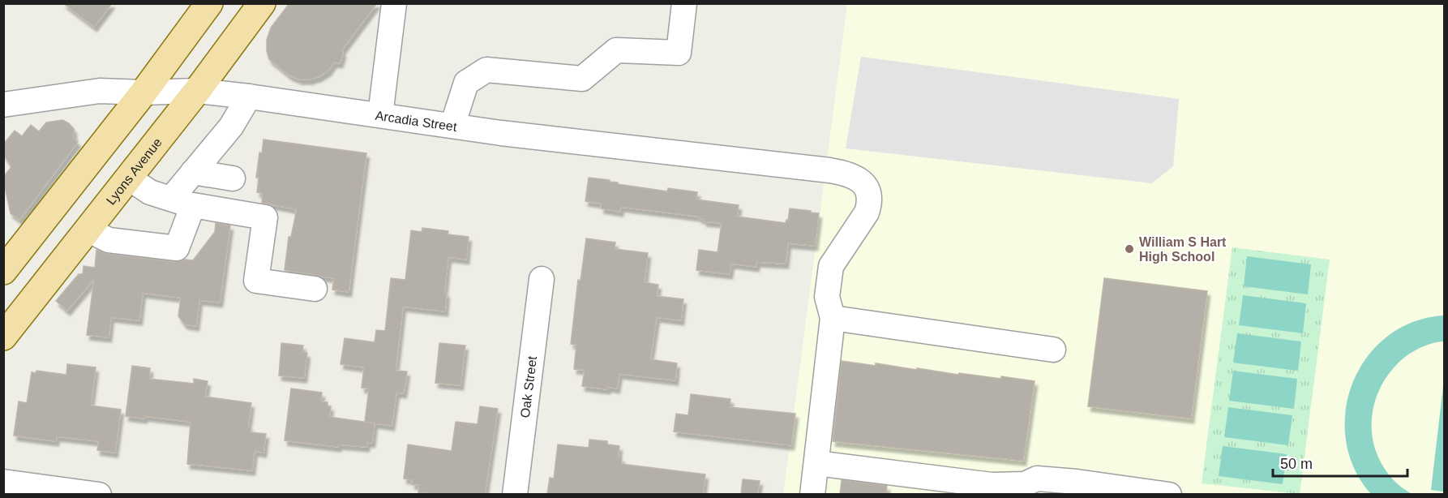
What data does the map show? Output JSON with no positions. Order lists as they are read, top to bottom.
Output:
{
  "streets": {
    "main road": ["Lyons Avenue"],
    "street": ["Arcadia Street", "Oak Street"]
  },
  "crossings": [
    ["Arcadia Street", "Lyons Avenue"]
  ],
  "places": ["William S Hart High School"],
  "scale_bar": "50 m"
}
